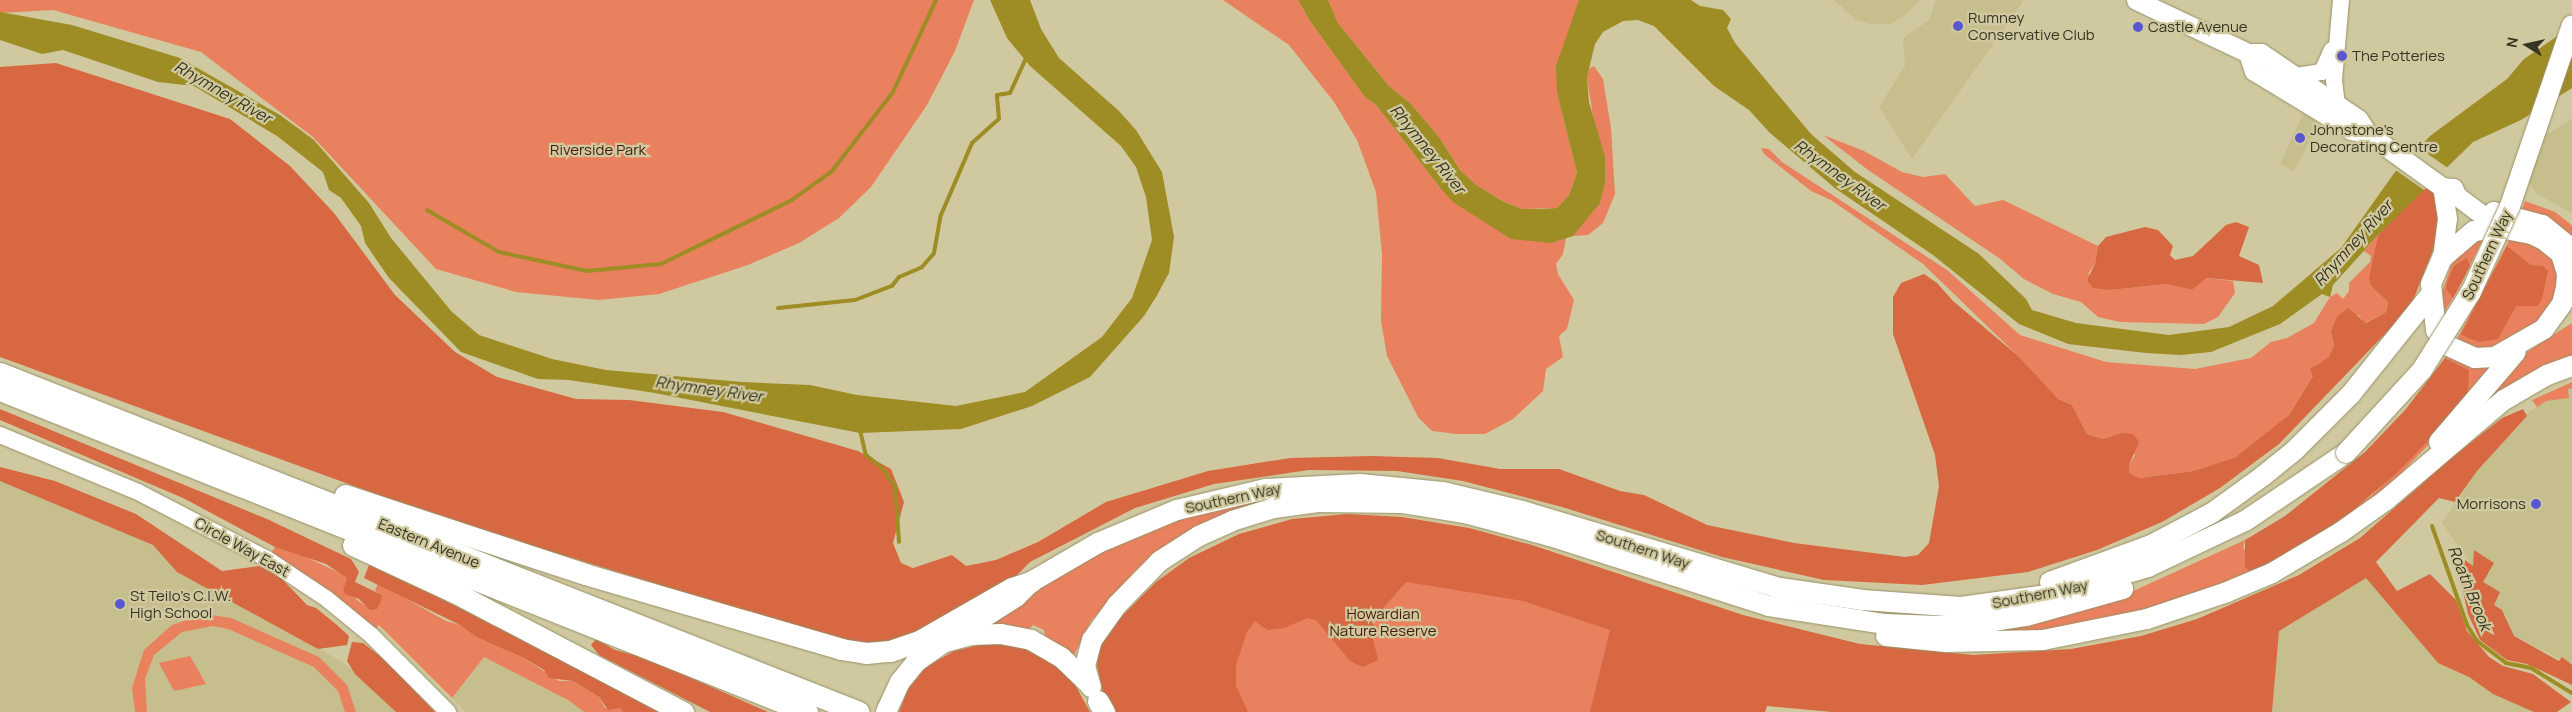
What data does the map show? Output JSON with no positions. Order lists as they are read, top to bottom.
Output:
{
  "streets": {
    "highway": ["Eastern Avenue"],
    "main road": ["Southern Way"],
    "street": ["Circle Way East"]
  },
  "water": ["Rhymney River", "Roath Brook"],
  "parks": ["Riverside Park", "Howardian Nature Reserve"],
  "places": [
    "Rumney Conservative Club",
    "Castle Avenue",
    "The Potteries",
    "Johnstone's Decorating Centre",
    "Morrisons",
    "St Teilo's C.I.W. High School"
  ],
  "north": "left"
}
